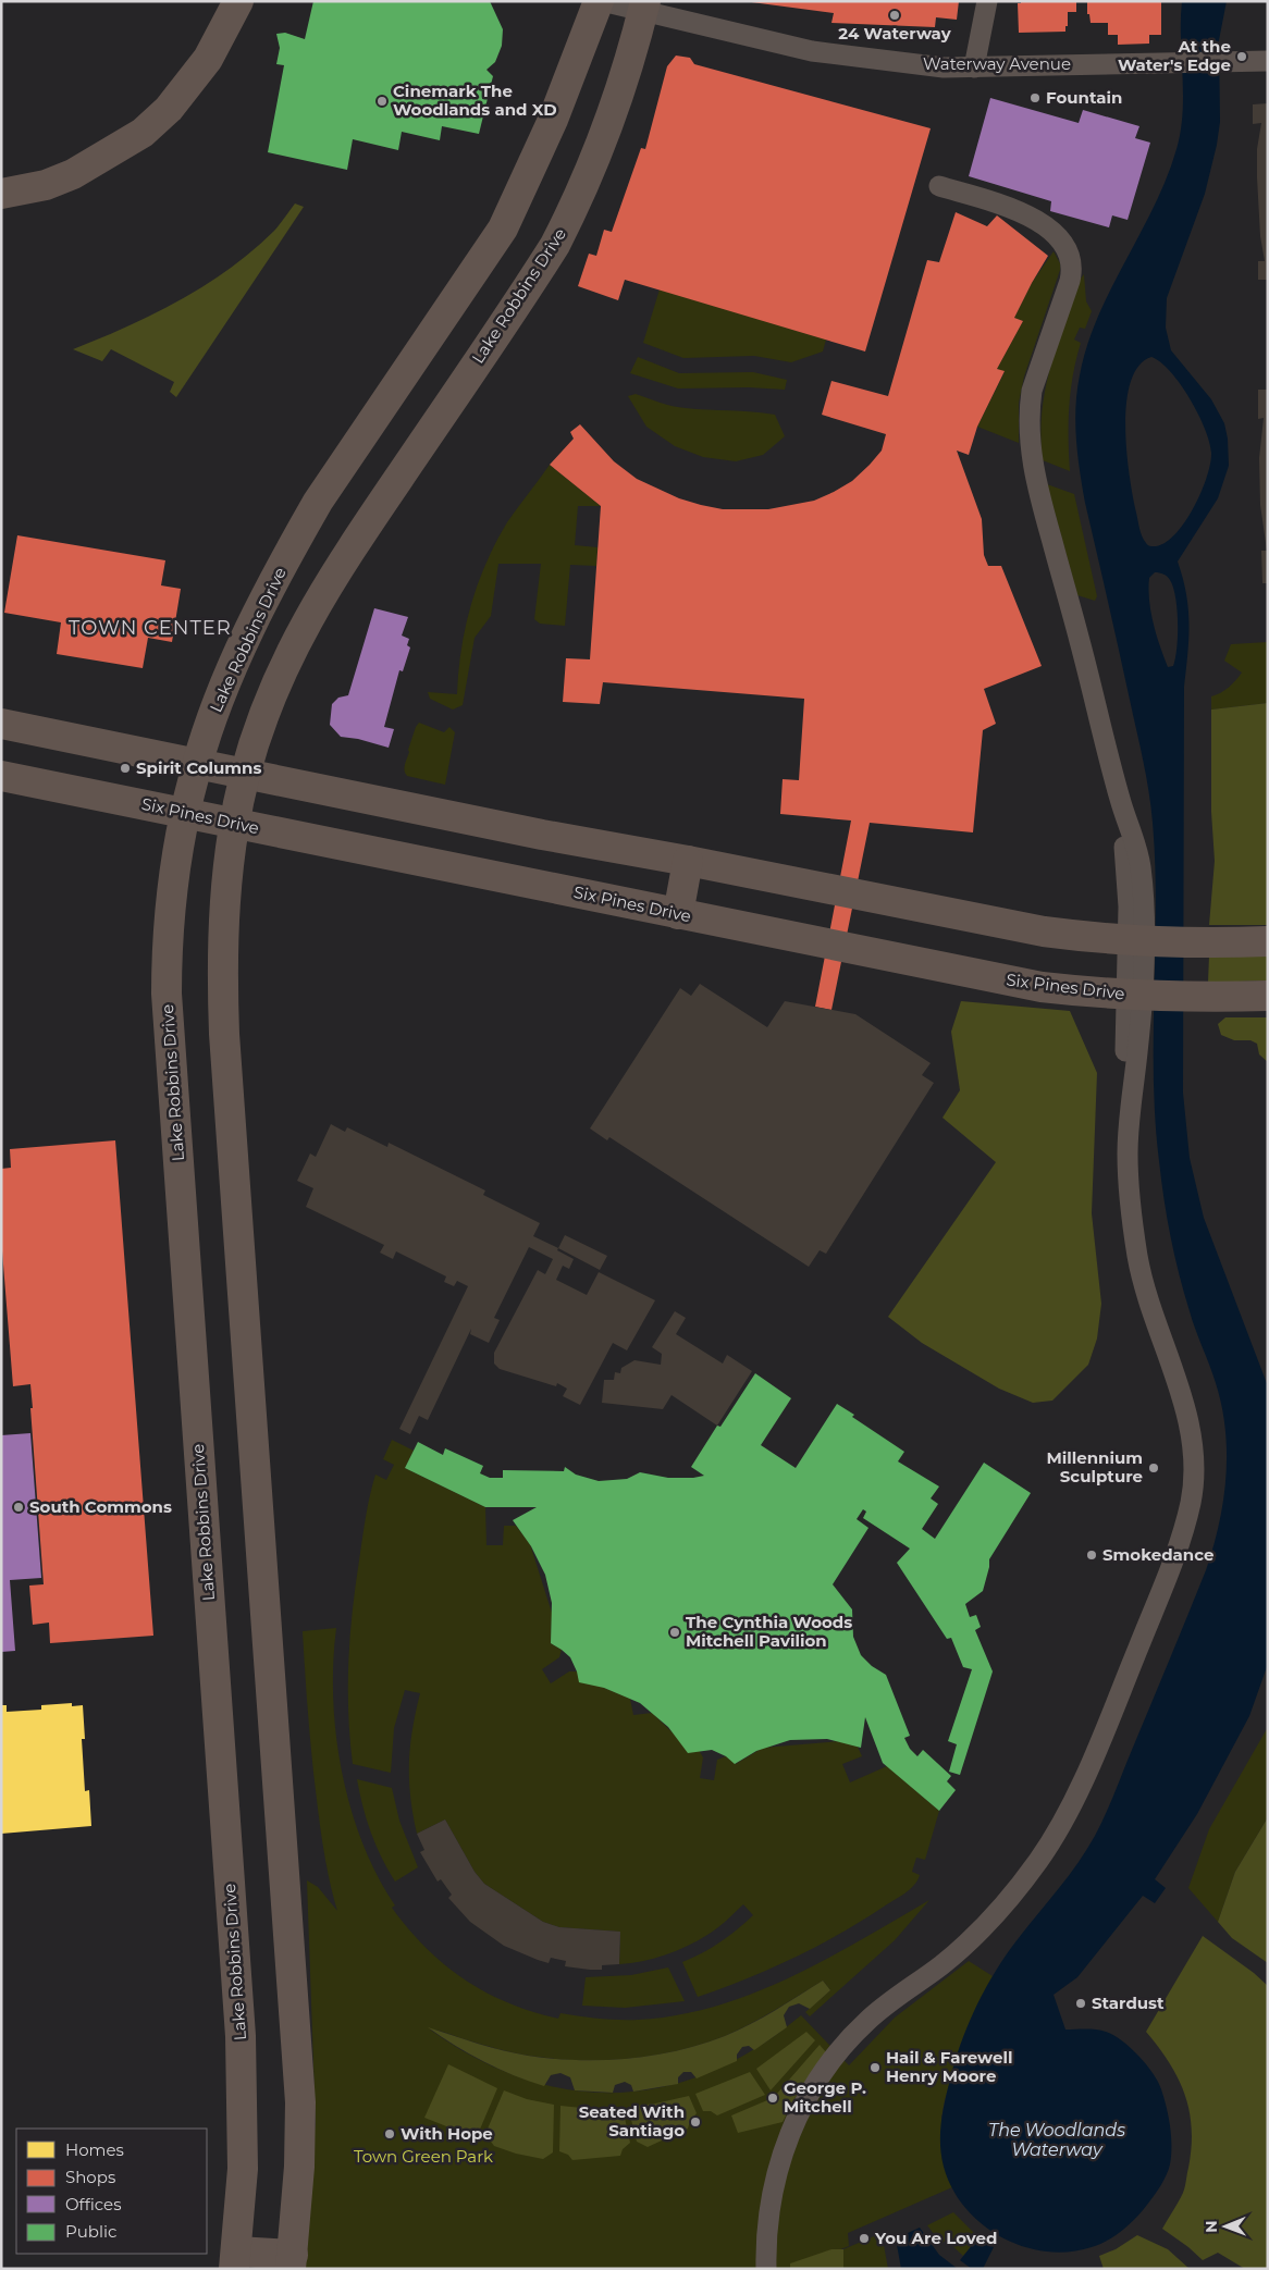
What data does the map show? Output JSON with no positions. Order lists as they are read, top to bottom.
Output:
{
  "streets": {
    "street": ["Waterway Avenue", "Lake Robbins Drive", "Six Pines Drive"]
  },
  "crossings": [
    ["Waterway Avenue", "Lake Robbins Drive"],
    ["Lake Robbins Drive", "Six Pines Drive"]
  ],
  "districts": ["TOWN CENTER"],
  "water": ["The Woodlands Waterway"],
  "parks": ["Town Green Park"],
  "places": [
    "24 Waterway",
    "At the Water's Edge",
    "Fountain",
    "Cinemark The Woodlands and XD",
    "Spirit Columns",
    "Millennium Sculpture",
    "South Commons",
    "Smokedance",
    "The Cynthia Woods Mitchell Pavilion",
    "Stardust",
    "Hail & Farewell Henry Moore",
    "George P. Mitchell",
    "Seated With Santiago",
    "With Hope",
    "You Are Loved"
  ],
  "legend": [
    "Homes",
    "Shops",
    "Offices",
    "Public"
  ],
  "north": "left"
}
